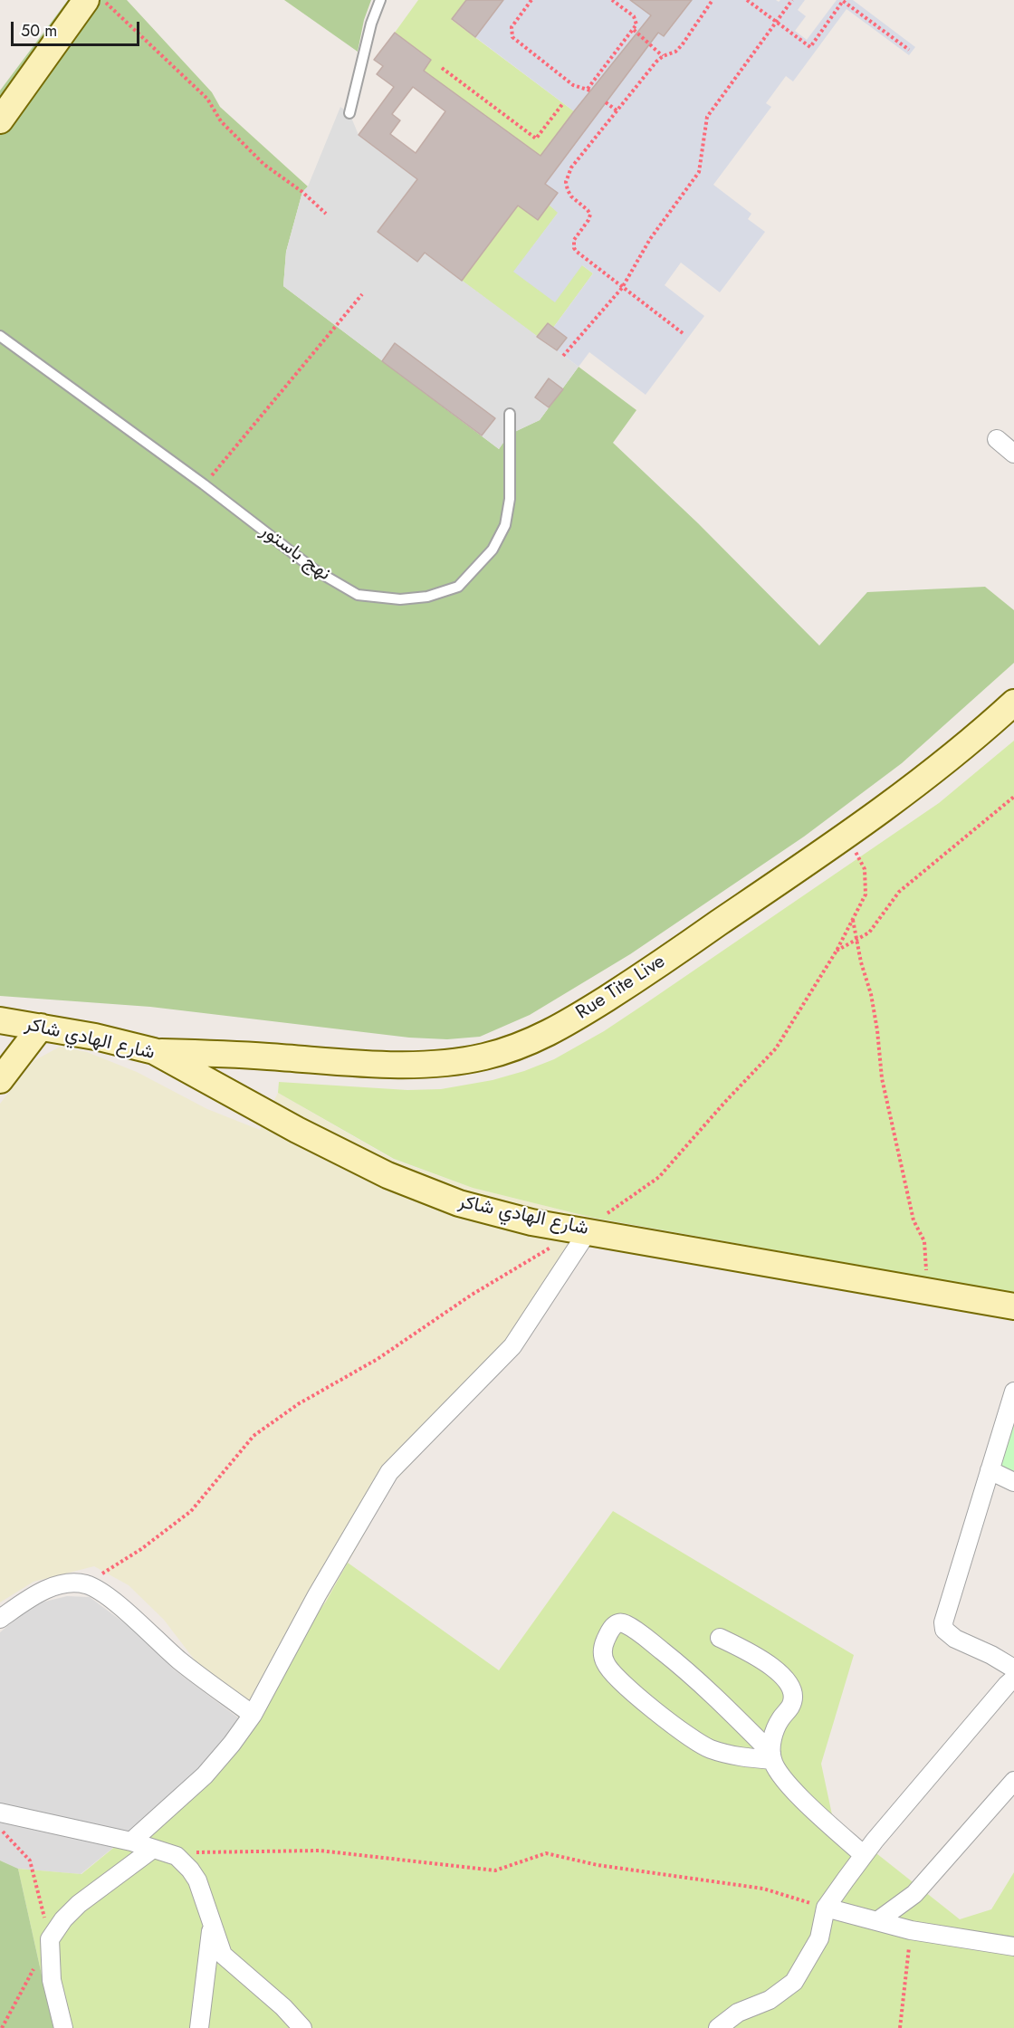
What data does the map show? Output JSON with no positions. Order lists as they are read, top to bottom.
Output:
{
  "streets": {
    "street": ["Rue Tite Live", "شارع الهادي شاكر"],
    "lane": ["نهج باستور"]
  },
  "crossings": [
    ["Rue Tite Live", "شارع الهادي شاكر"]
  ],
  "scale_bar": "50 m"
}
